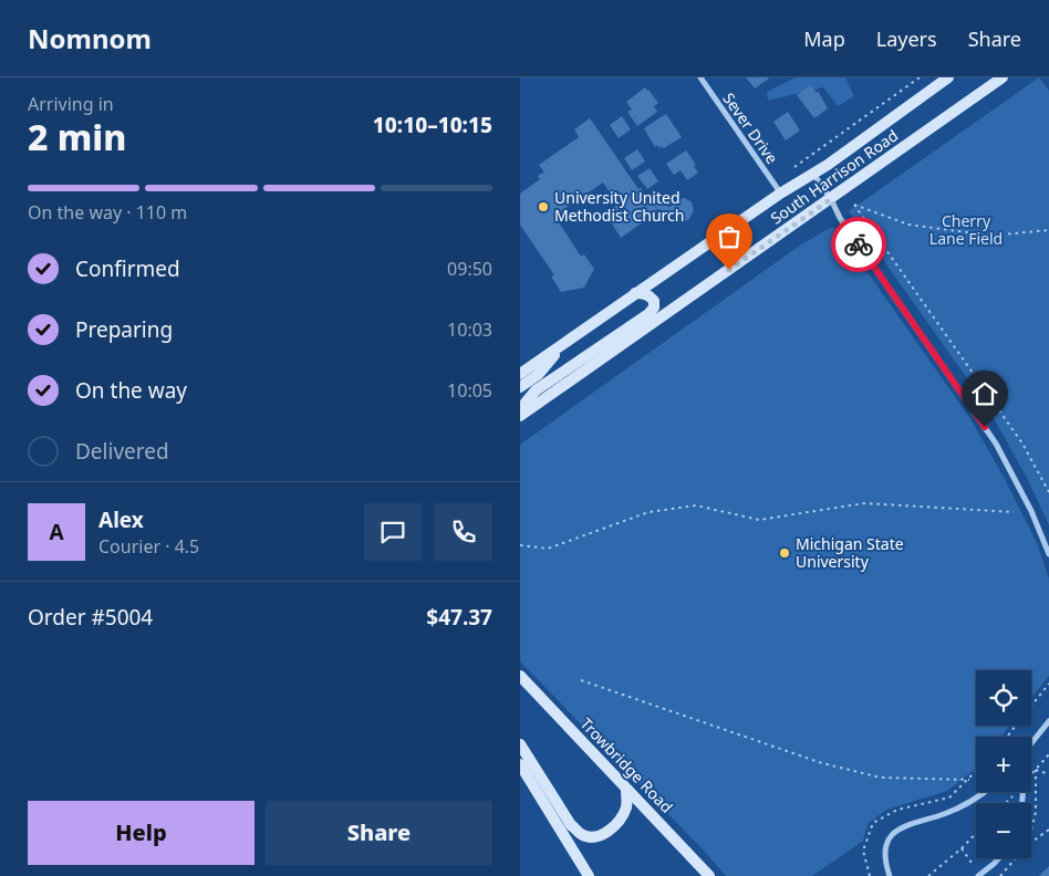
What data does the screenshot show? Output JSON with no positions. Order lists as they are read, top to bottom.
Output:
{
  "streets": {
    "street": ["Sever Drive", "South Harrison Road", "Trowbridge Road"]
  },
  "crossings": [
    ["Sever Drive", "South Harrison Road"]
  ],
  "parks": ["Cherry Lane Field"],
  "places": ["University United Methodist Church", "Michigan State University"],
  "page": {
    "header": "Nomnom",
    "nav": ["Map", "Layers", "Share"],
    "heading": ["2 min", "Arriving in", "10:10–10:15"],
    "panel": [
      "Alex",
      "Courier · 4.5",
      "Order #5004",
      "$47.37"
    ],
    "bar": "On the way · 110 m",
    "list": [
      ["Confirmed", "09:50"],
      ["Preparing", "10:03"],
      ["On the way", "10:05"],
      "Delivered"
    ],
    "round": "A",
    "map_buttons": ["+", "−"],
    "buttons": ["Help", "Share"]
  }
}
